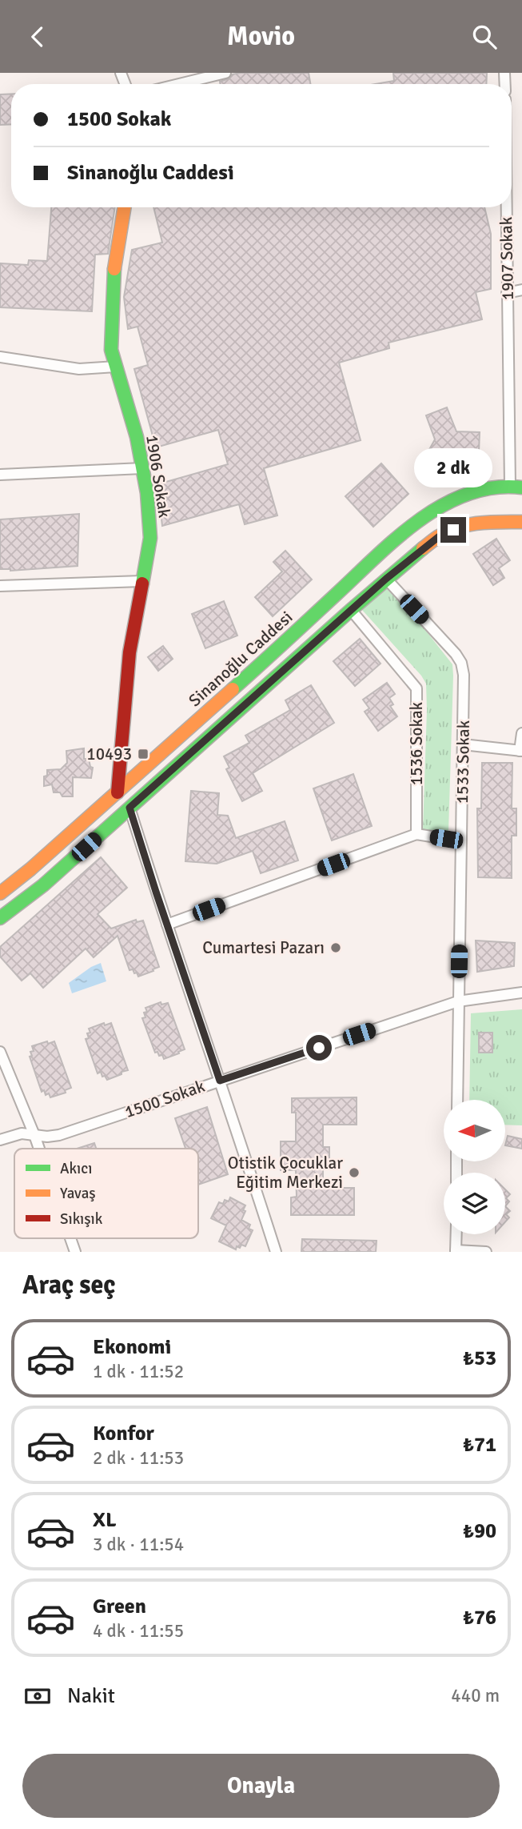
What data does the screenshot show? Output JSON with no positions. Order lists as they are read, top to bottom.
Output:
{
  "streets": {
    "main road": ["1906 Sokak", "Si̇nanoğlu Caddesi"],
    "street": [
      "1907 Sokak",
      "1536 Sokak",
      "1533 Sokak",
      "1500 Sokak"
    ]
  },
  "crossings": [
    ["1907 Sokak", "Si̇nanoğlu Caddesi"],
    ["1906 Sokak", "Si̇nanoğlu Caddesi"],
    ["1533 Sokak", "1500 Sokak"]
  ],
  "places": {
    "transit": ["10493"],
    "other": ["Cumartesi Pazarı", "Otistik Çocuklar Eğitim Merkezi"]
  },
  "legend": ["Akıcı", "Yavaş", "Sıkışık"],
  "north": "left",
  "page": {
    "header": "Movio",
    "banner": ["1500 Sokak", "Si̇nanoğlu Caddesi"],
    "bubble": "2 dk",
    "heading": "Araç seç",
    "list": [
      {
        "name": "Ekonomi",
        "note": "1 dk · 11:52",
        "value": "₺53"
      },
      {
        "name": "Konfor",
        "note": "2 dk · 11:53",
        "value": "₺71"
      },
      {
        "name": "XL",
        "note": "3 dk · 11:54",
        "value": "₺90"
      },
      {
        "name": "Green",
        "note": "4 dk · 11:55",
        "value": "₺76"
      }
    ],
    "pay": ["Nakit", "440 m"],
    "buttons": "Onayla"
  }
}
